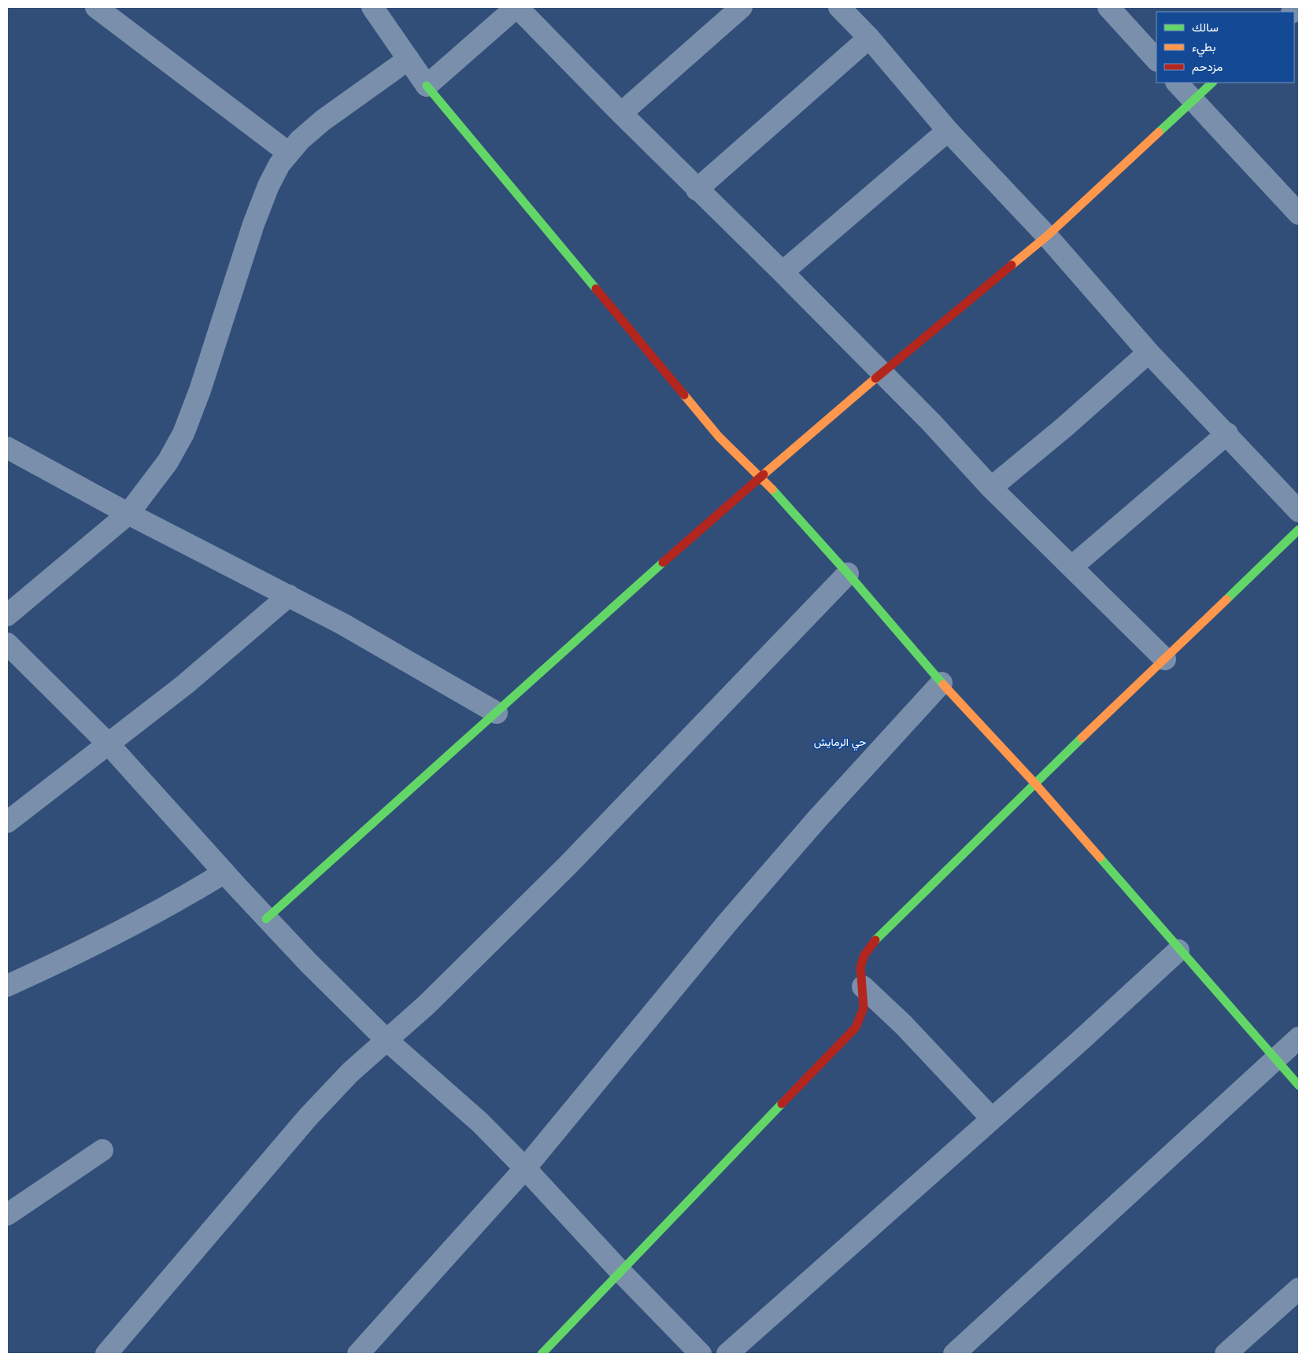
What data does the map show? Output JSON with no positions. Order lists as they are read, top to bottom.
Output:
{
  "districts": ["حي الرمايش"],
  "legend": ["سالك", "بطيء", "مزدحم"]
}
